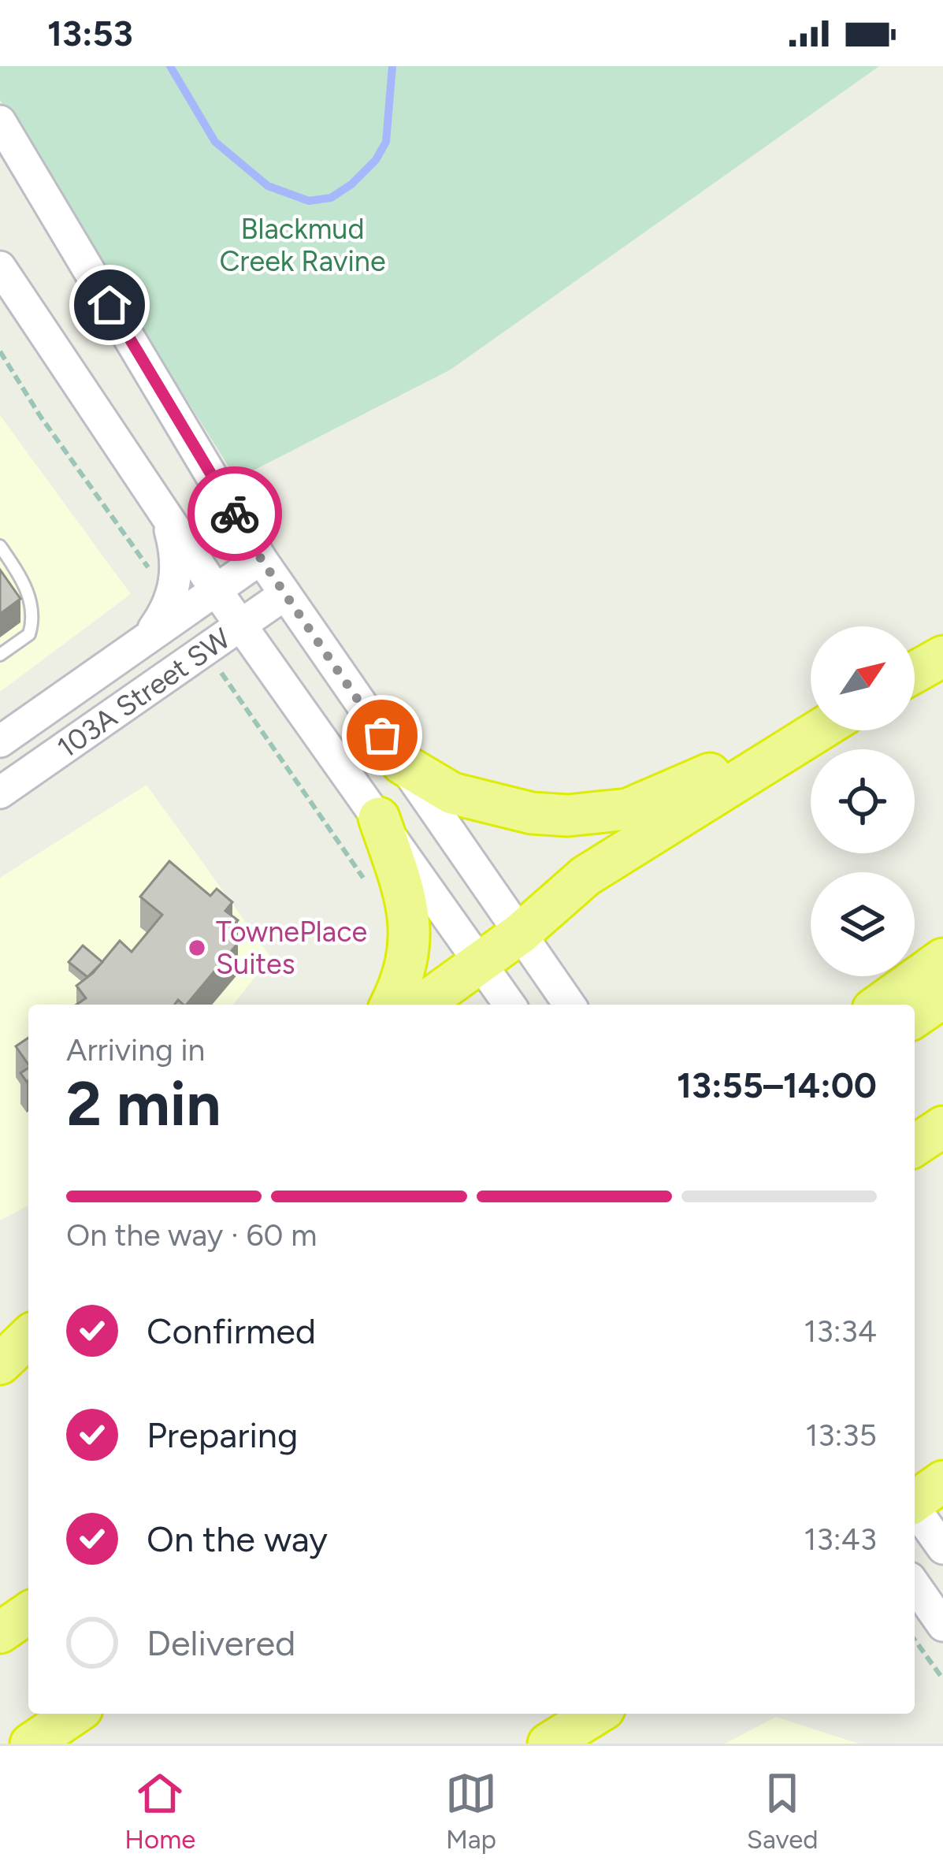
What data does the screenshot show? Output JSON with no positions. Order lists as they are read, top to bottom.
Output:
{
  "streets": {
    "main road": ["103A Street SW"]
  },
  "parks": ["Blackmud Creek Ravine"],
  "places": ["TownePlace Suites"],
  "north": "top right",
  "page": {
    "status": "13:53",
    "heading": ["2 min", "Arriving in", "13:55–14:00"],
    "bar": "On the way · 60 m",
    "list": [
      ["Confirmed", "13:34"],
      ["Preparing", "13:35"],
      ["On the way", "13:43"],
      "Delivered"
    ],
    "tabs": ["Home", "Map", "Saved"]
  }
}
